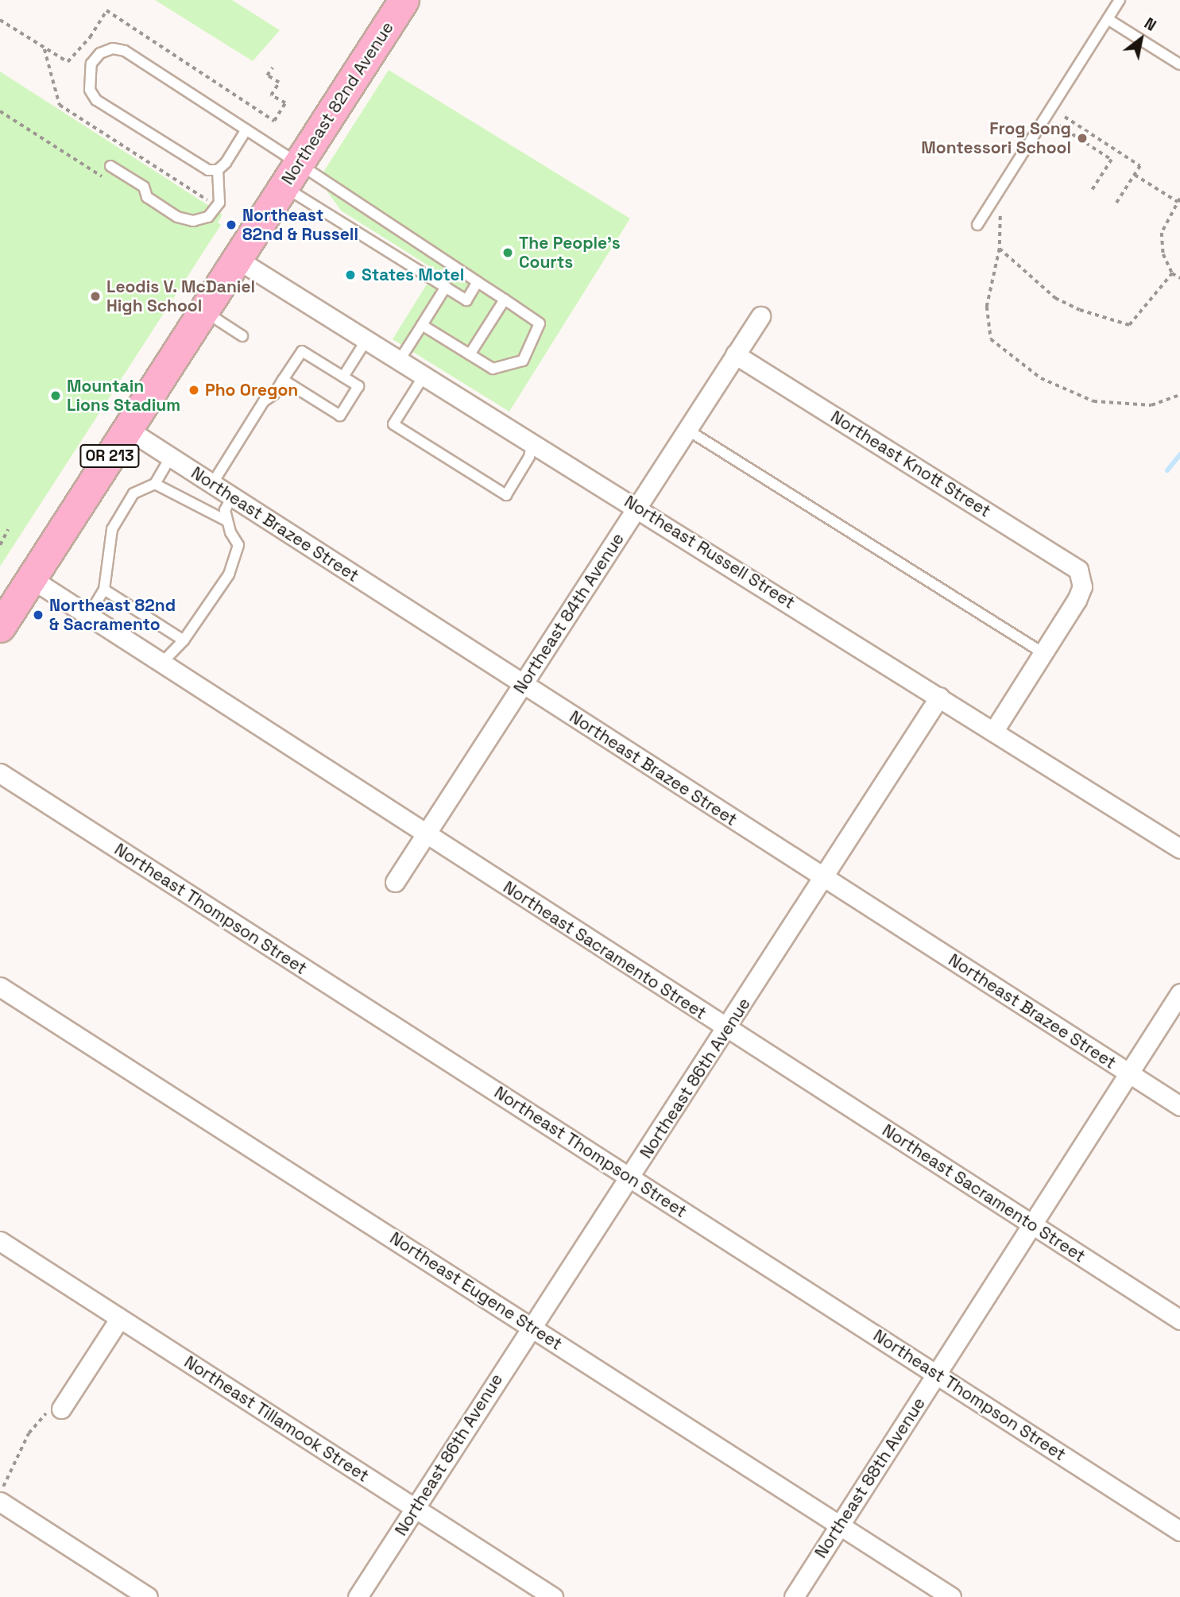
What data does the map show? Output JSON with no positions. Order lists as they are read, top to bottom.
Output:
{
  "streets": {
    "main road": ["Northeast 82nd Avenue", "OR 213"],
    "street": [
      "Northeast Knott Street",
      "Northeast Brazee Street",
      "Northeast Russell Street",
      "Northeast 84th Avenue",
      "Northeast Thompson Street",
      "Northeast Sacramento Street",
      "Northeast 86th Avenue",
      "Northeast Eugene Street",
      "Northeast Tillamook Street",
      "Northeast 88th Avenue"
    ]
  },
  "crossings": [
    ["Northeast 82nd Avenue", "Northeast Brazee Street"],
    ["Northeast 82nd Avenue", "Northeast Russell Street"],
    ["Northeast 82nd Avenue", "Northeast Sacramento Street"],
    ["Northeast Knott Street", "Northeast 84th Avenue"],
    ["Northeast Brazee Street", "Northeast 84th Avenue"],
    ["Northeast Brazee Street", "Northeast 86th Avenue"],
    ["Northeast Brazee Street", "Northeast 88th Avenue"],
    ["Northeast Russell Street", "Northeast 84th Avenue"],
    ["Northeast Russell Street", "Northeast 86th Avenue"],
    ["Northeast 84th Avenue", "Northeast Sacramento Street"],
    ["Northeast Thompson Street", "Northeast 86th Avenue"],
    ["Northeast Thompson Street", "Northeast 88th Avenue"],
    ["Northeast Sacramento Street", "Northeast 86th Avenue"],
    ["Northeast Sacramento Street", "Northeast 88th Avenue"],
    ["Northeast 86th Avenue", "Northeast Eugene Street"],
    ["Northeast 86th Avenue", "Northeast Tillamook Street"],
    ["Northeast Eugene Street", "Northeast 88th Avenue"]
  ],
  "places": [
    "Frog Song Montessori School",
    "Northeast 82nd & Russell",
    "The People's Courts",
    "States Motel",
    "Leodis V. McDaniel High School",
    "Pho Oregon",
    "Mountain Lions Stadium",
    "Northeast 82nd & Sacramento"
  ],
  "north": "top right"
}
